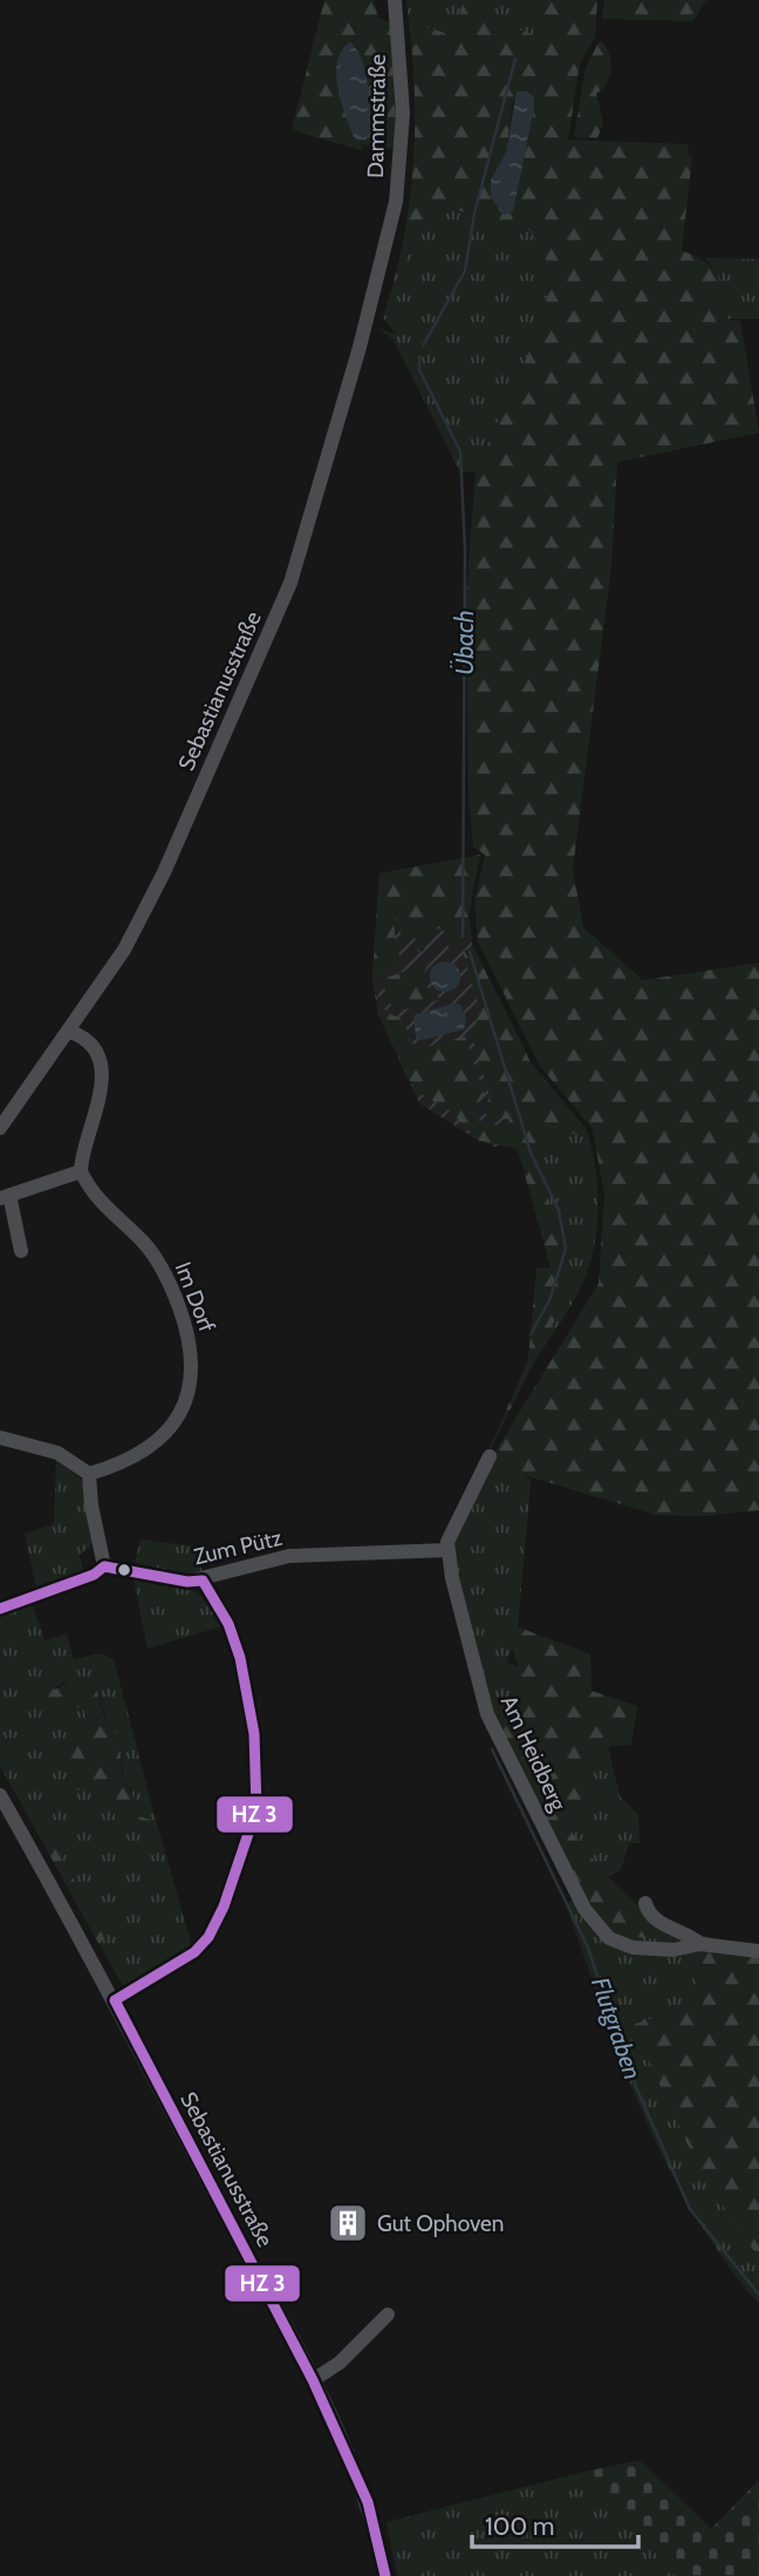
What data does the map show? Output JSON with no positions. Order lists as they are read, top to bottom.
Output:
{
  "streets": {
    "street": [
      "Dammstraße",
      "Sebastianusstraße",
      "Im Dorf",
      "Zum Pütz",
      "Am Heidberg"
    ]
  },
  "crossings": [
    ["Dammstraße", "Sebastianusstraße"],
    ["Zum Pütz", "Am Heidberg"]
  ],
  "water": ["Übach", "Flutgraben"],
  "places": {
    "building": ["Gut Ophoven"]
  },
  "scale_bar": "100 m"
}
